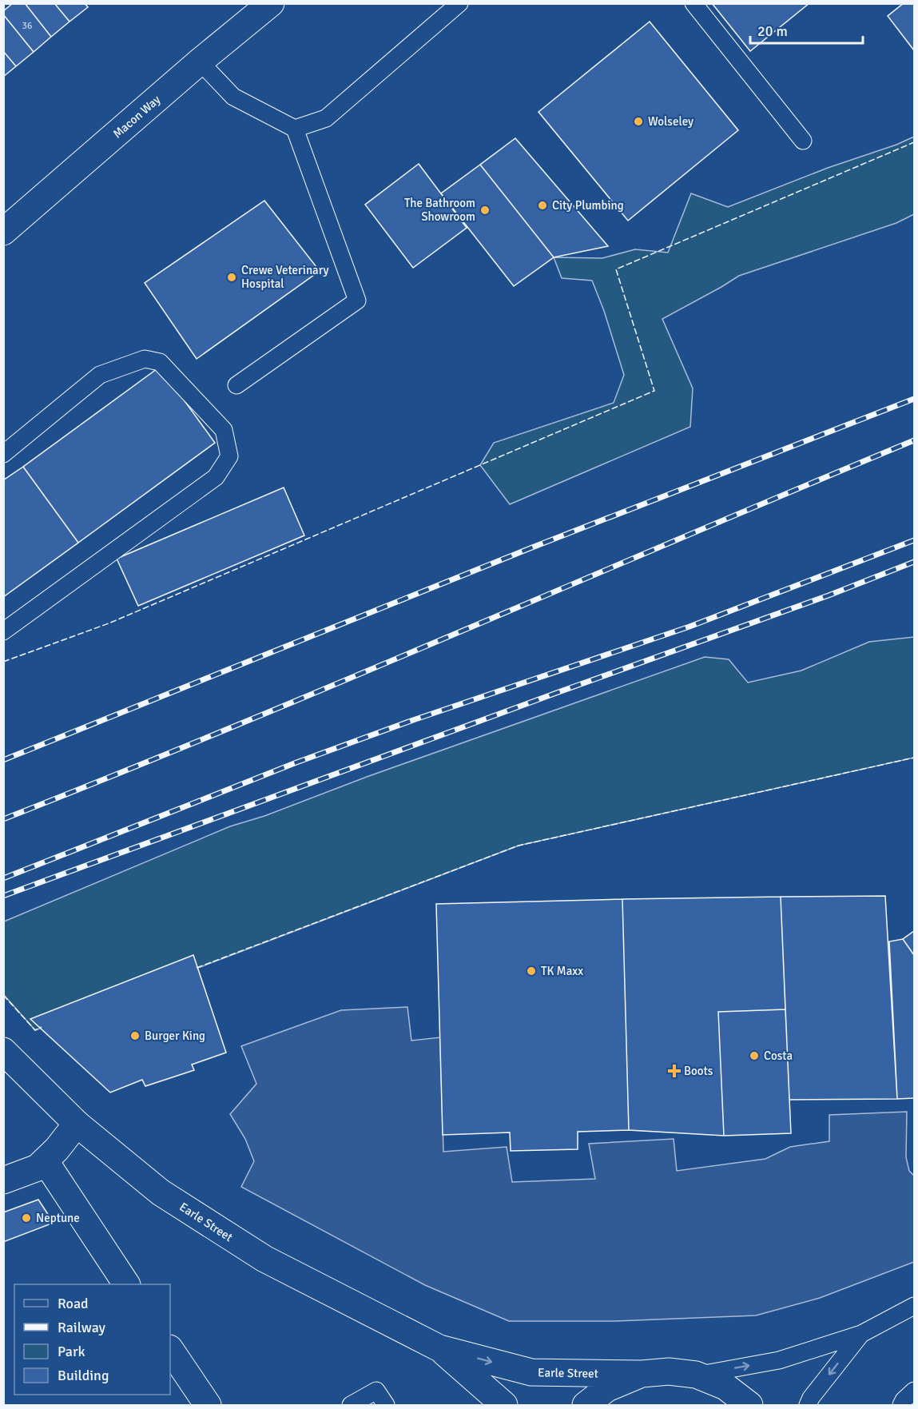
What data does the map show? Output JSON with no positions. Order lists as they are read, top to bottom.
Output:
{
  "streets": {
    "main road": ["Macon Way", "Earle Street"]
  },
  "places": {
    "other": [
      "Wolseley",
      "City Plumbing",
      "The Bathroom Showroom",
      "Crewe Veterinary Hospital",
      "TK Maxx",
      "Burger King",
      "Costa",
      "Neptune"
    ],
    "health": ["Boots"]
  },
  "house_numbers": ["36"],
  "legend": [
    "Road",
    "Railway",
    "Park",
    "Building"
  ],
  "scale_bar": "20 m"
}
